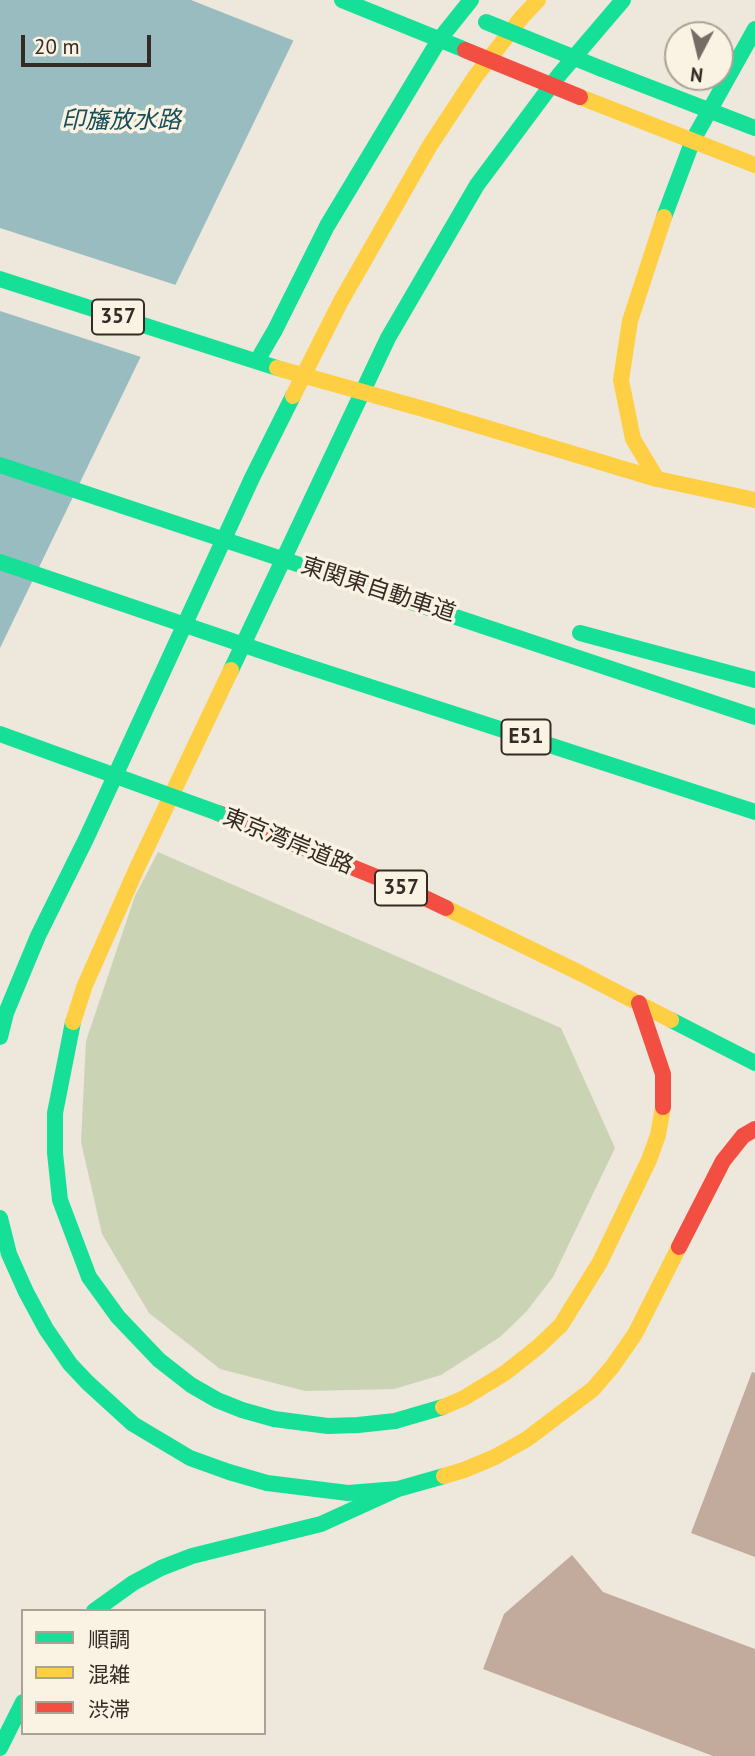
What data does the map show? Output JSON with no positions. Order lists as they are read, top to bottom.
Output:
{
  "streets": {
    "main road": [
      "357",
      "東関東自動車道",
      "E51",
      "東京湾岸道路"
    ]
  },
  "water": ["印旛放水路"],
  "legend": ["順調", "混雑", "渋滞"],
  "scale_bar": "20 m",
  "north": "bottom"
}
